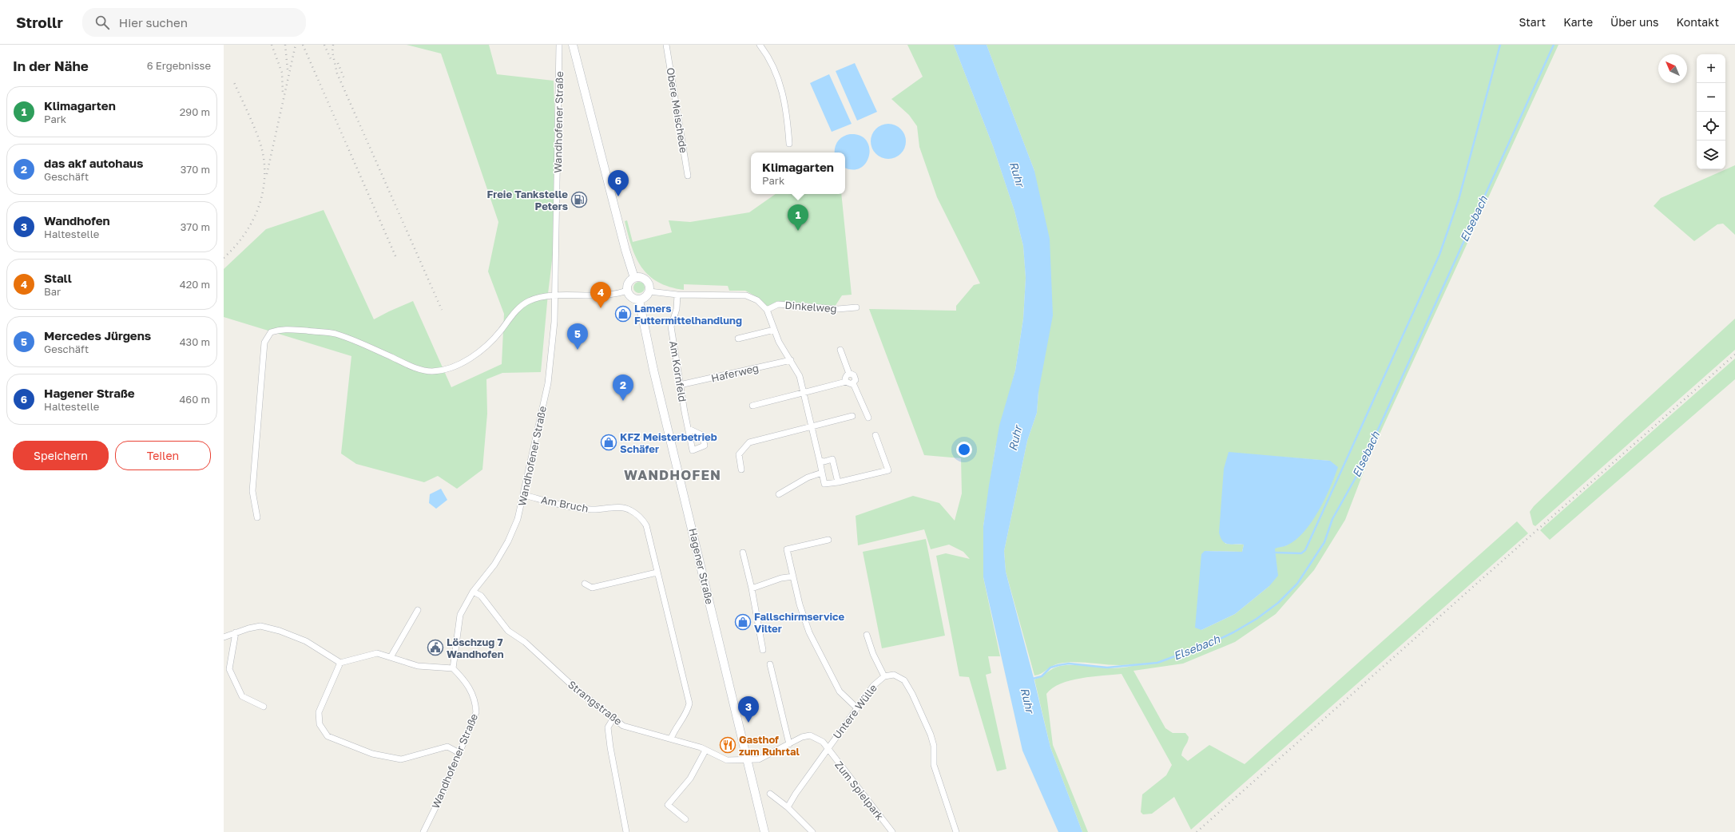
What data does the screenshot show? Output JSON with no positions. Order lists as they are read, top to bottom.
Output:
{
  "streets": {
    "main road": ["Hagener Straße"],
    "street": [
      "Obere Meischede",
      "Wandhofener Straße",
      "Dinkelweg",
      "Am Kornfeld",
      "Haferweg",
      "Am Bruch",
      "Strangstraße",
      "Untere Wülle",
      "Zum Spielpark"
    ]
  },
  "crossings": [
    ["Wandhofener Straße", "Am Bruch"],
    ["Wandhofener Straße", "Strangstraße"],
    ["Am Kornfeld", "Haferweg"],
    ["Am Bruch", "Strangstraße"],
    ["Hagener Straße", "Strangstraße"],
    ["Hagener Straße", "Untere Wülle"],
    ["Strangstraße", "Untere Wülle"],
    ["Untere Wülle", "Zum Spielpark"]
  ],
  "districts": ["WANDHOFEN"],
  "water": ["Ruhr", "Elsebach"],
  "places": {
    "fuel station": ["Freie Tankstelle Peters"],
    "shop": ["Lamers Futtermittelhandlung", "KFZ Meisterbetrieb Schäfer", "Fallschirmservice Vilter"],
    "public building": ["Löschzug 7 Wandhofen"],
    "restaurant": ["Gasthof zum Ruhrtal"]
  },
  "north": "top left",
  "page": {
    "header": "Strollr",
    "search": "Hier suchen",
    "nav": [
      "Start",
      "Karte",
      "Über uns",
      "Kontakt"
    ],
    "heading": ["In der Nähe", "6 Ergebnisse"],
    "map_buttons": ["+", "−"],
    "list": [
      {
        "mark": "1",
        "name": "Klimagarten",
        "note": "Park",
        "value": "290 m"
      },
      {
        "mark": "2",
        "name": "das akf autohaus",
        "note": "Geschäft",
        "value": "370 m"
      },
      {
        "mark": "3",
        "name": "Wandhofen",
        "note": "Haltestelle",
        "value": "370 m"
      },
      {
        "mark": "4",
        "name": "Stall",
        "note": "Bar",
        "value": "420 m"
      },
      {
        "mark": "5",
        "name": "Mercedes Jürgens",
        "note": "Geschäft",
        "value": "430 m"
      },
      {
        "mark": "6",
        "name": "Hagener Straße",
        "note": "Haltestelle",
        "value": "460 m"
      }
    ],
    "popup": ["Klimagarten", "Park"],
    "pins": [
      "6",
      "1",
      "4",
      "5",
      "2",
      "3"
    ],
    "buttons": ["Speichern", "Teilen"]
  }
}
